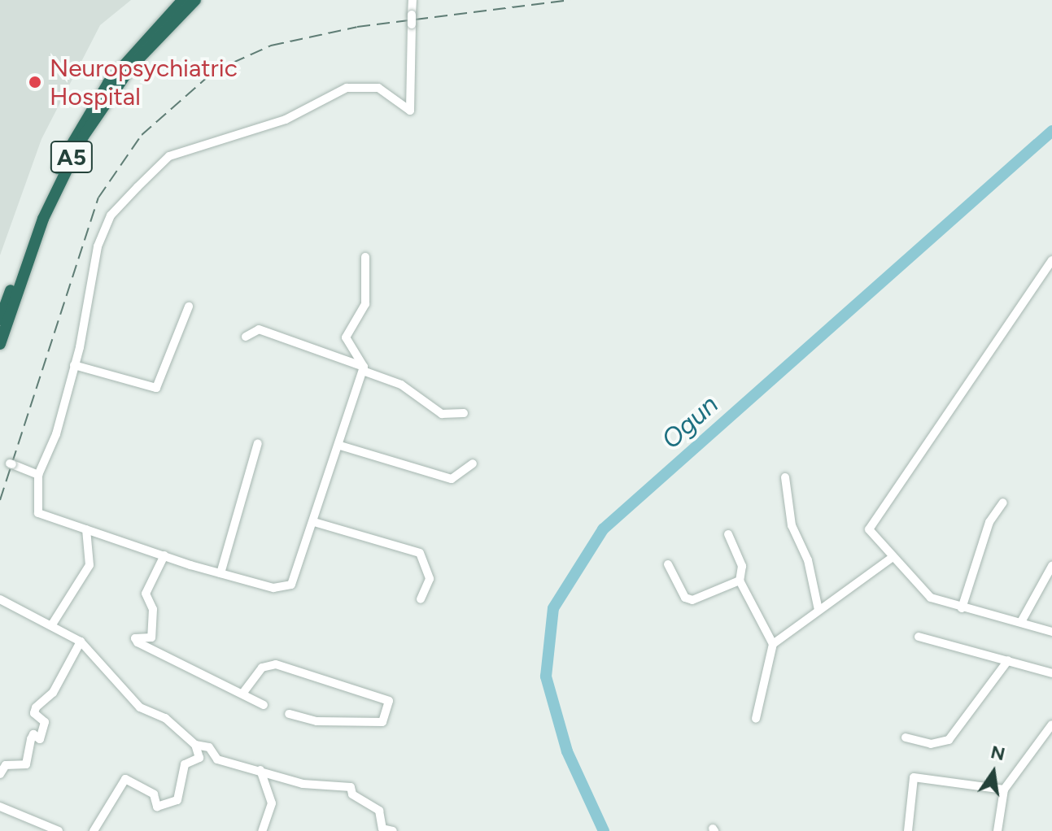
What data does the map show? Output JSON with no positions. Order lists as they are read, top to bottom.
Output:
{
  "streets": {
    "highway": ["A5"]
  },
  "water": ["Ogun"],
  "places": ["Neuropsychiatric Hospital"],
  "north": "top"
}
